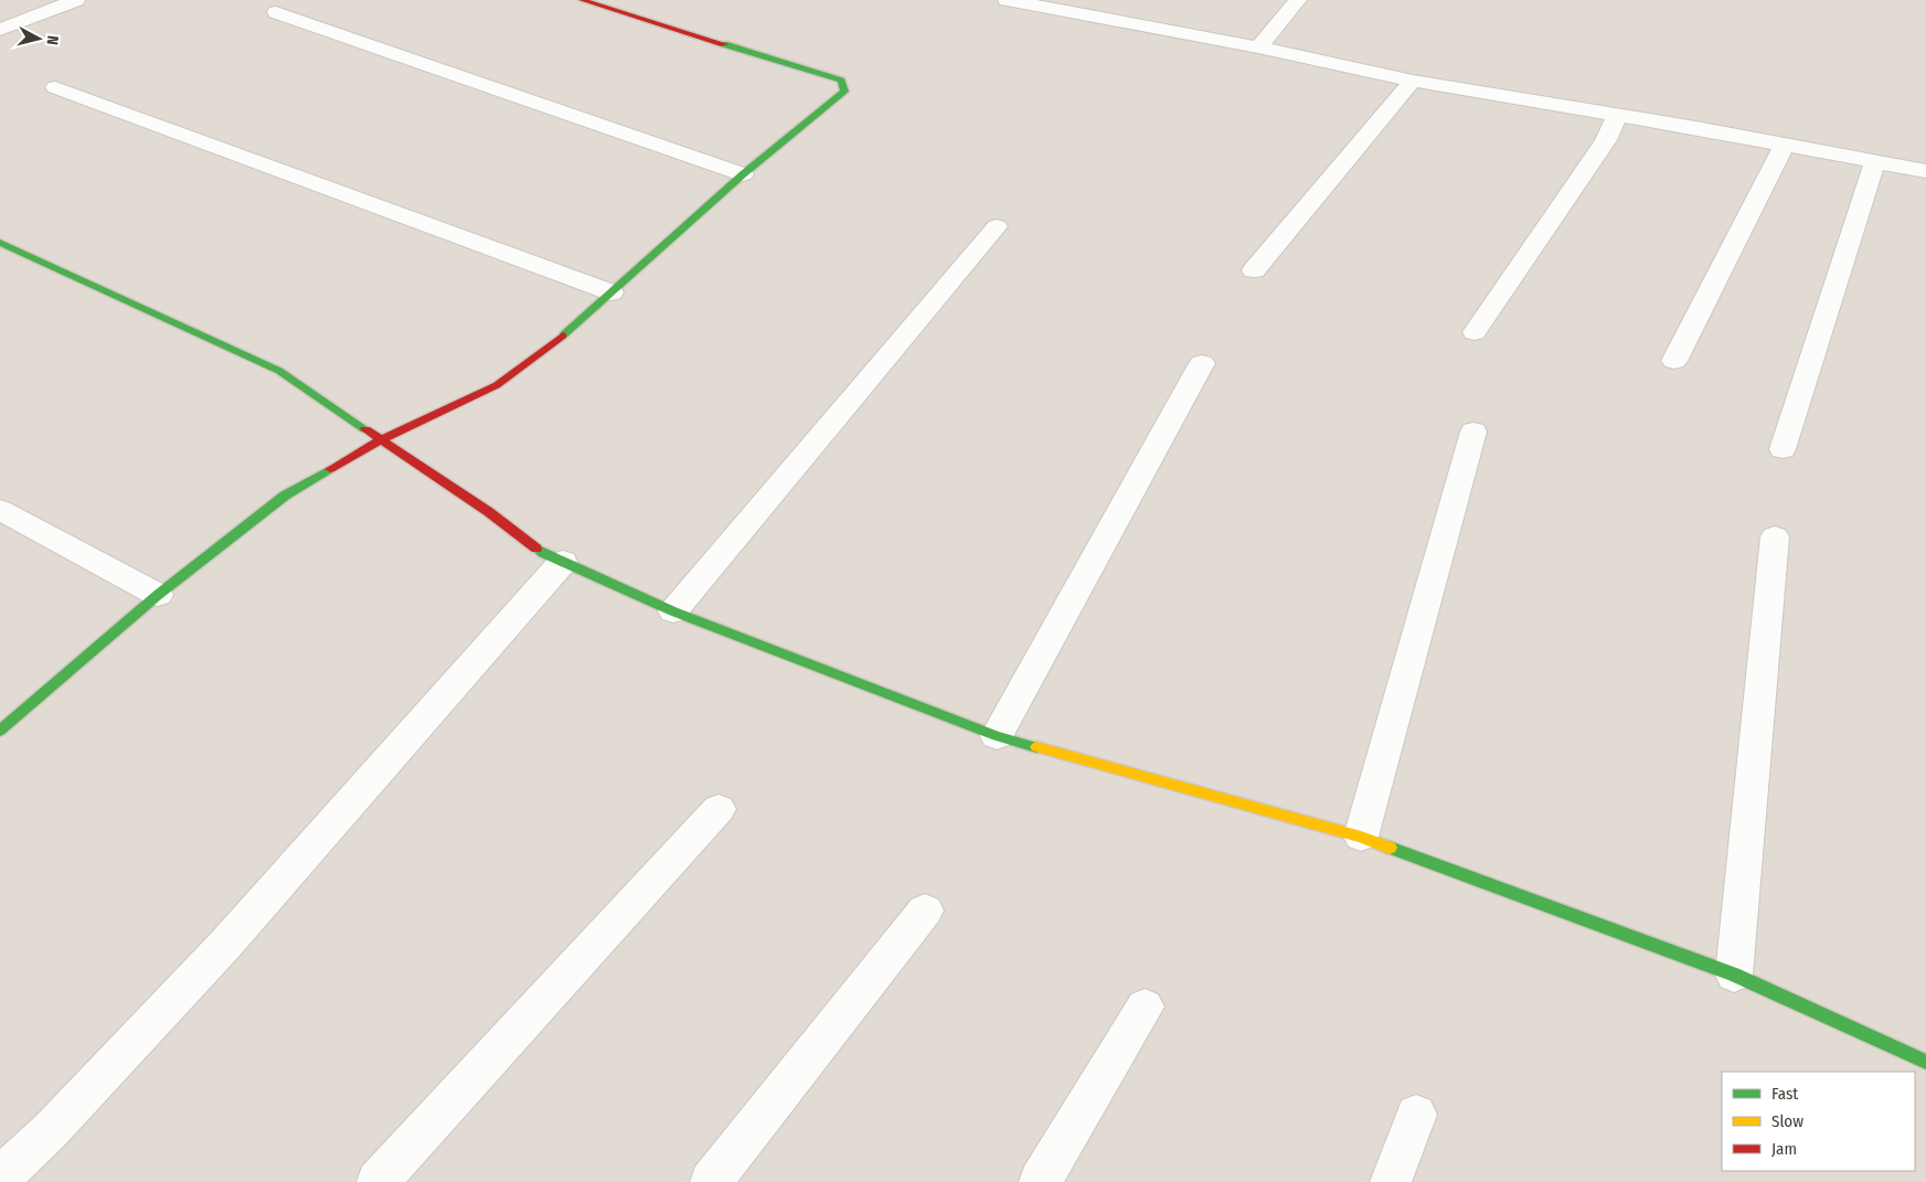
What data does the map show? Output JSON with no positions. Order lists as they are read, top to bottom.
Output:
{
  "legend": ["Fast", "Slow", "Jam"],
  "north": "right"
}
